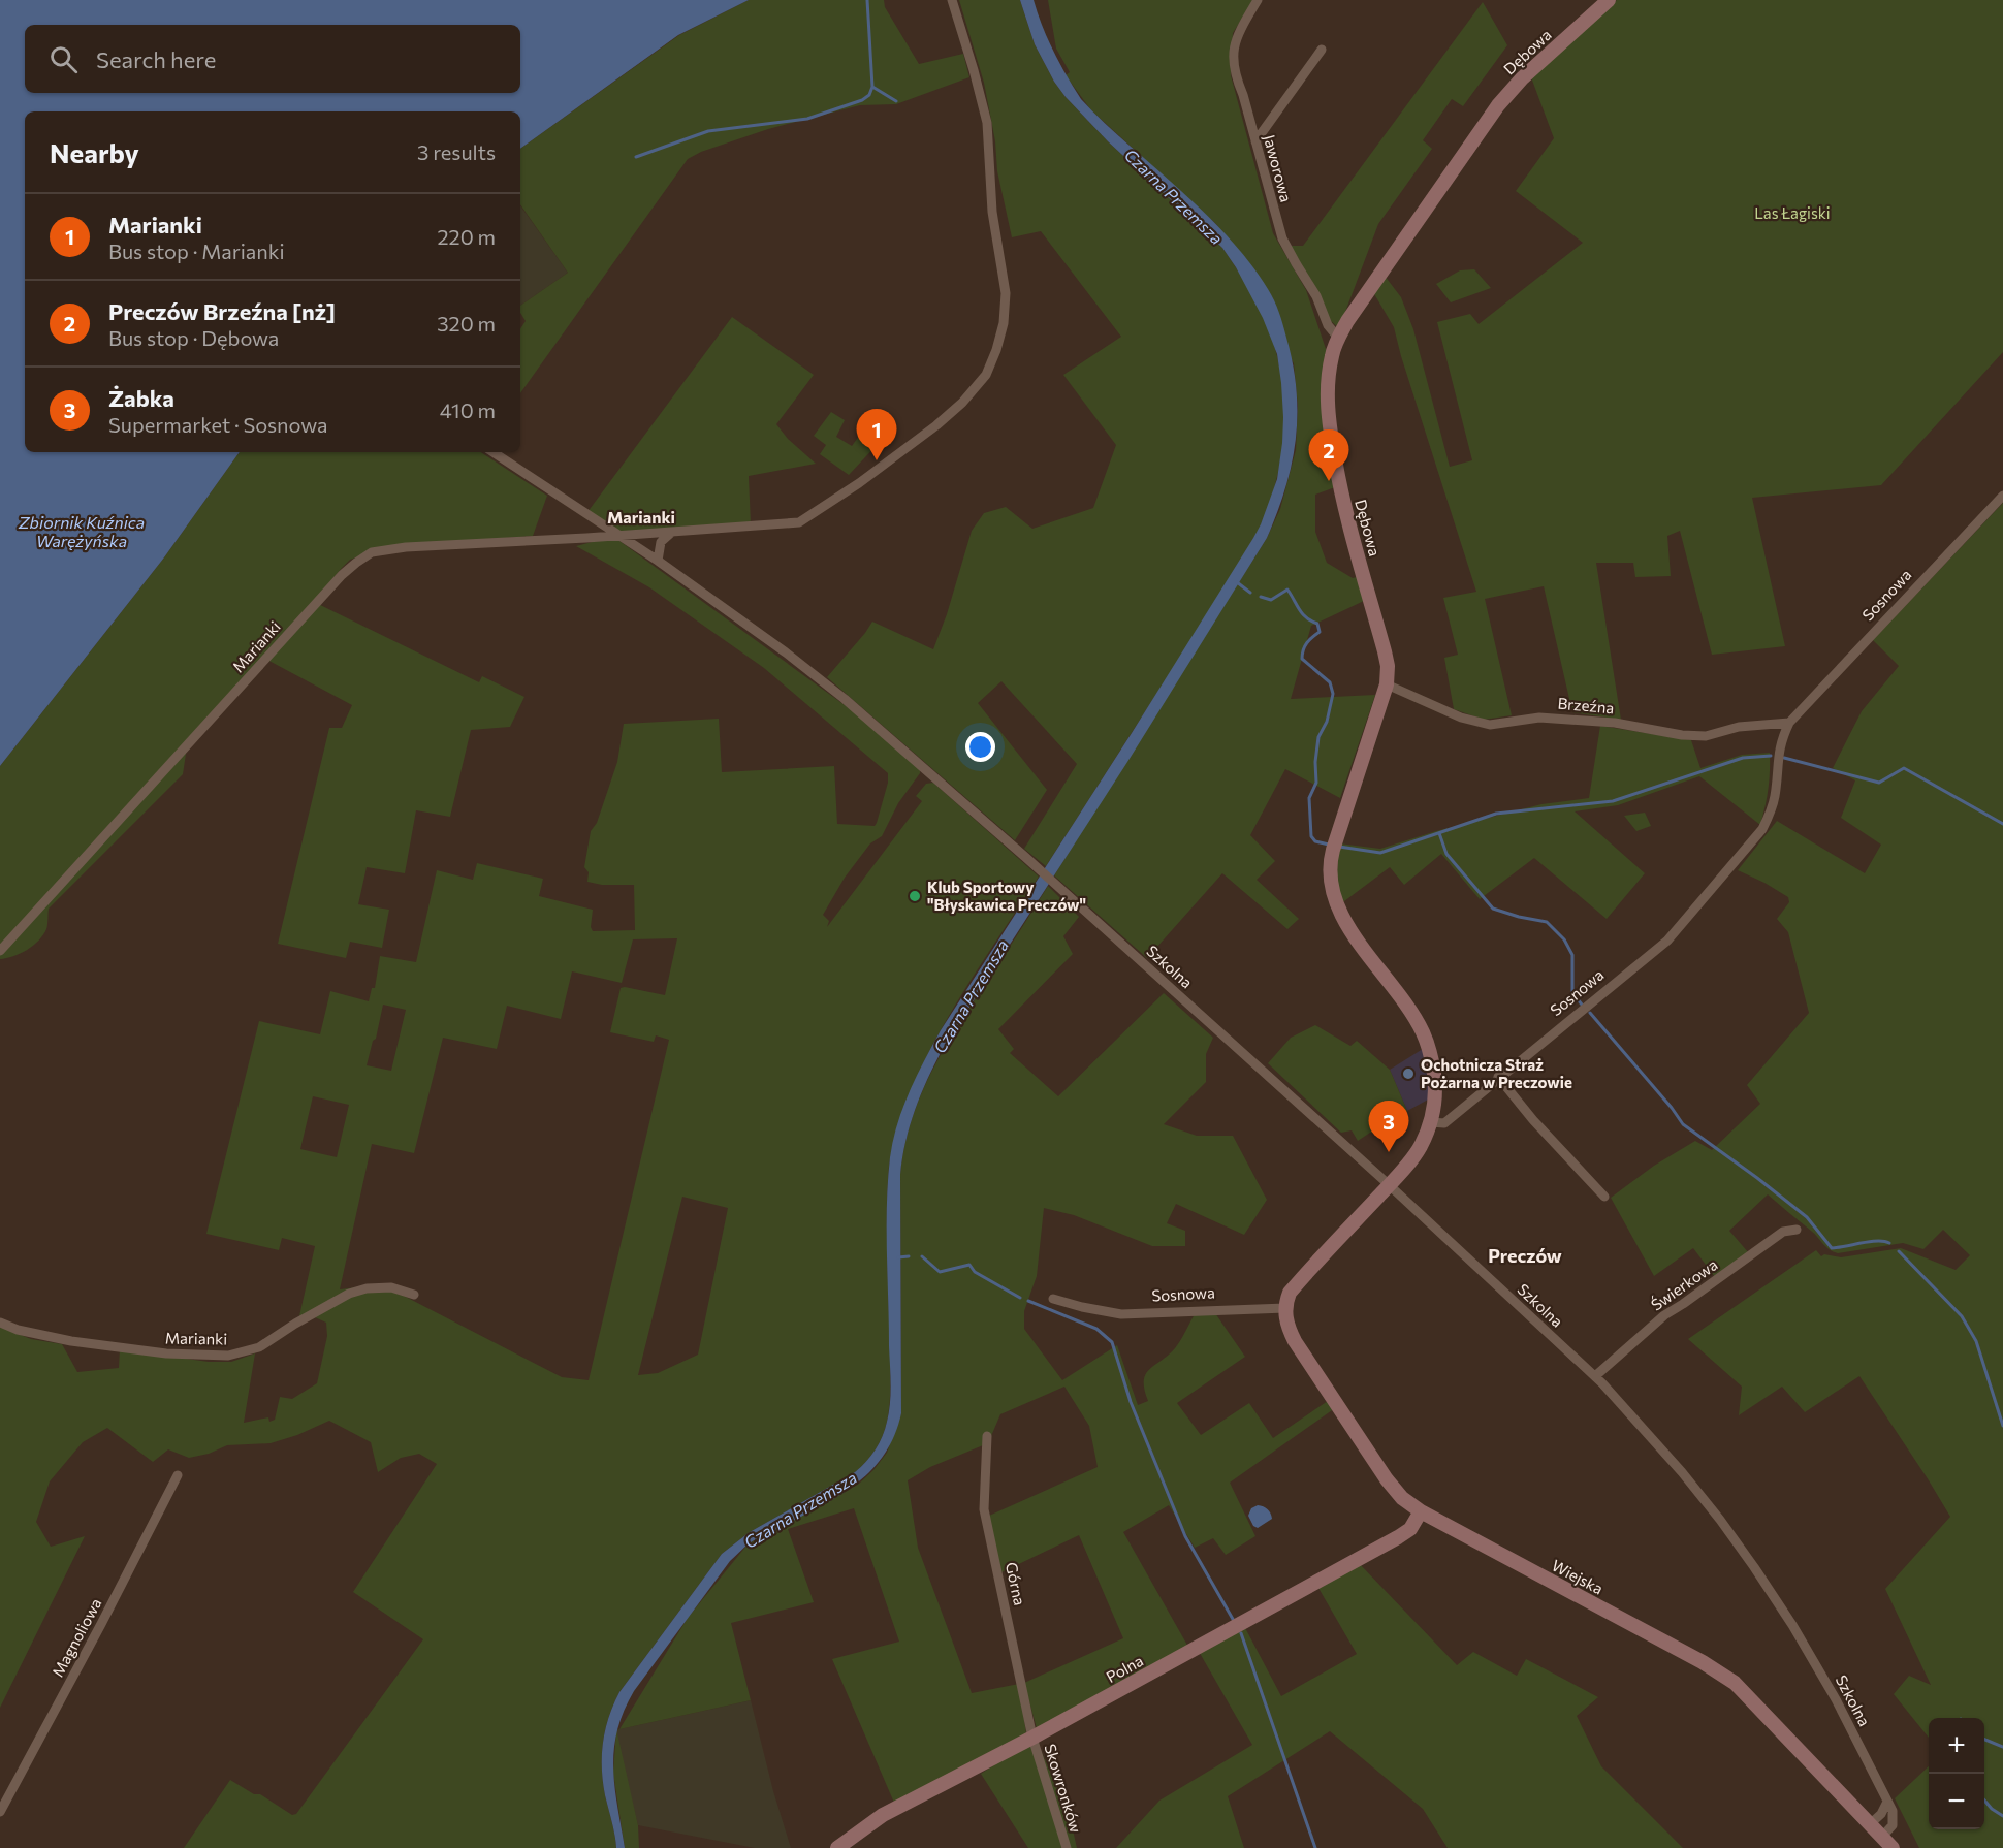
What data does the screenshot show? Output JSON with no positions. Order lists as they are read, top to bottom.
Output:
{
  "streets": {
    "street": [
      "Dębowa",
      "Jaworowa",
      "Sosnowa",
      "Marianki",
      "Brzeźna",
      "Szkolna",
      "Świerkowa",
      "Wiejska",
      "Górna",
      "Magnoliowa",
      "Polna",
      "Skowronków"
    ]
  },
  "crossings": [
    ["Dębowa", "Jaworowa"],
    ["Dębowa", "Sosnowa"],
    ["Dębowa", "Brzeźna"],
    ["Sosnowa", "Brzeźna"],
    ["Sosnowa", "Wiejska"],
    ["Szkolna", "Świerkowa"],
    ["Szkolna", "Wiejska"],
    ["Wiejska", "Polna"],
    ["Górna", "Polna"],
    ["Górna", "Skowronków"],
    ["Polna", "Skowronków"]
  ],
  "districts": ["Marianki", "Preczów"],
  "water": ["Czarna Przemsza", "Zbiornik Kuźnica Warężyńska"],
  "parks": ["Las Łagiski"],
  "places": ["Klub Sportowy \"Błyskawica Preczów\"", "Ochotnicza Straż Pożarna w Preczowie"],
  "page": {
    "search": "Search here",
    "heading": ["Nearby", "3 results"],
    "list": [
      {
        "mark": "1",
        "name": "Marianki",
        "note": "Bus stop · Marianki",
        "value": "220 m"
      },
      {
        "mark": "2",
        "name": "Preczów Brzeźna [nż]",
        "note": "Bus stop · Dębowa",
        "value": "320 m"
      },
      {
        "mark": "3",
        "name": "Żabka",
        "note": "Supermarket · Sosnowa",
        "value": "410 m"
      }
    ],
    "pins": ["1", "2", "3"],
    "map_buttons": ["+", "−"]
  }
}
